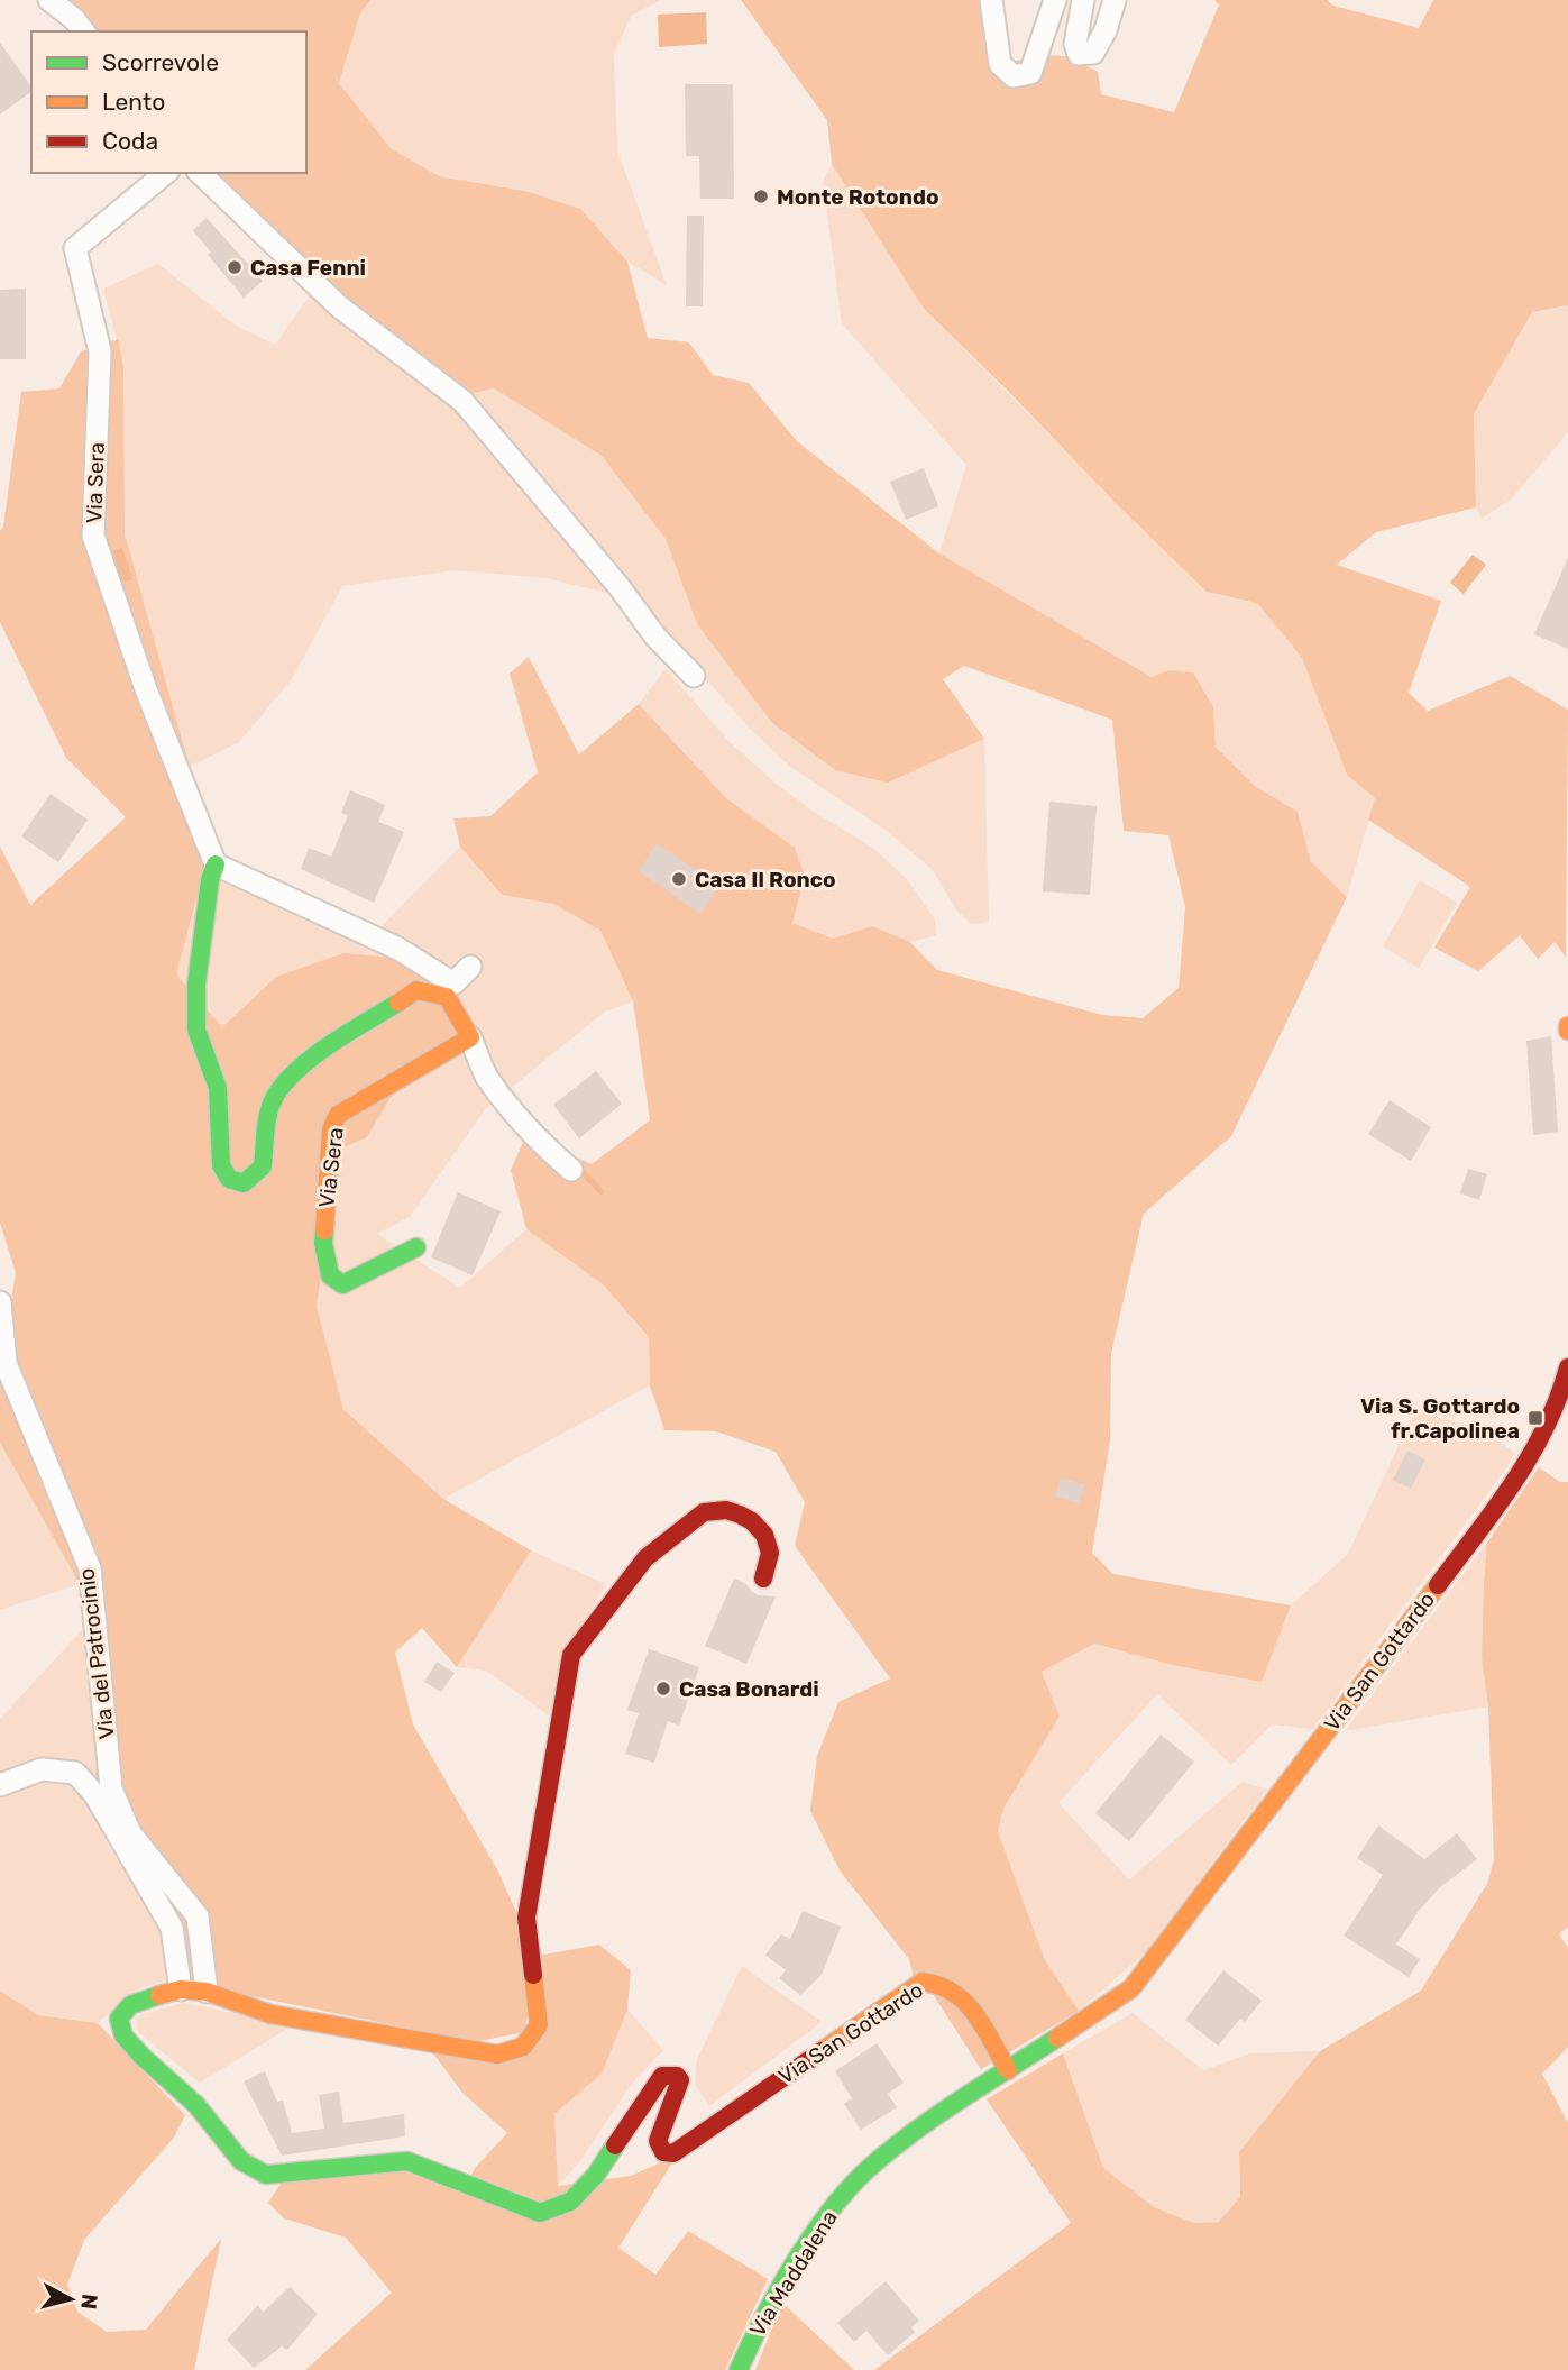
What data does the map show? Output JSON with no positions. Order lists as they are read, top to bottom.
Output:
{
  "streets": {
    "street": [
      "Via Sera",
      "Via del Patrocinio",
      "Via San Gottardo",
      "Via Maddalena"
    ]
  },
  "crossings": [
    ["Via del Patrocinio", "Via San Gottardo"],
    ["Via San Gottardo", "Via Maddalena"]
  ],
  "places": {
    "other": [
      "Monte Rotondo",
      "Casa Fenni",
      "Casa Il Ronco",
      "Casa Bonardi"
    ],
    "transit": ["Via S. Gottardo fr.Capolinea"]
  },
  "legend": ["Scorrevole", "Lento", "Coda"],
  "north": "right"
}
